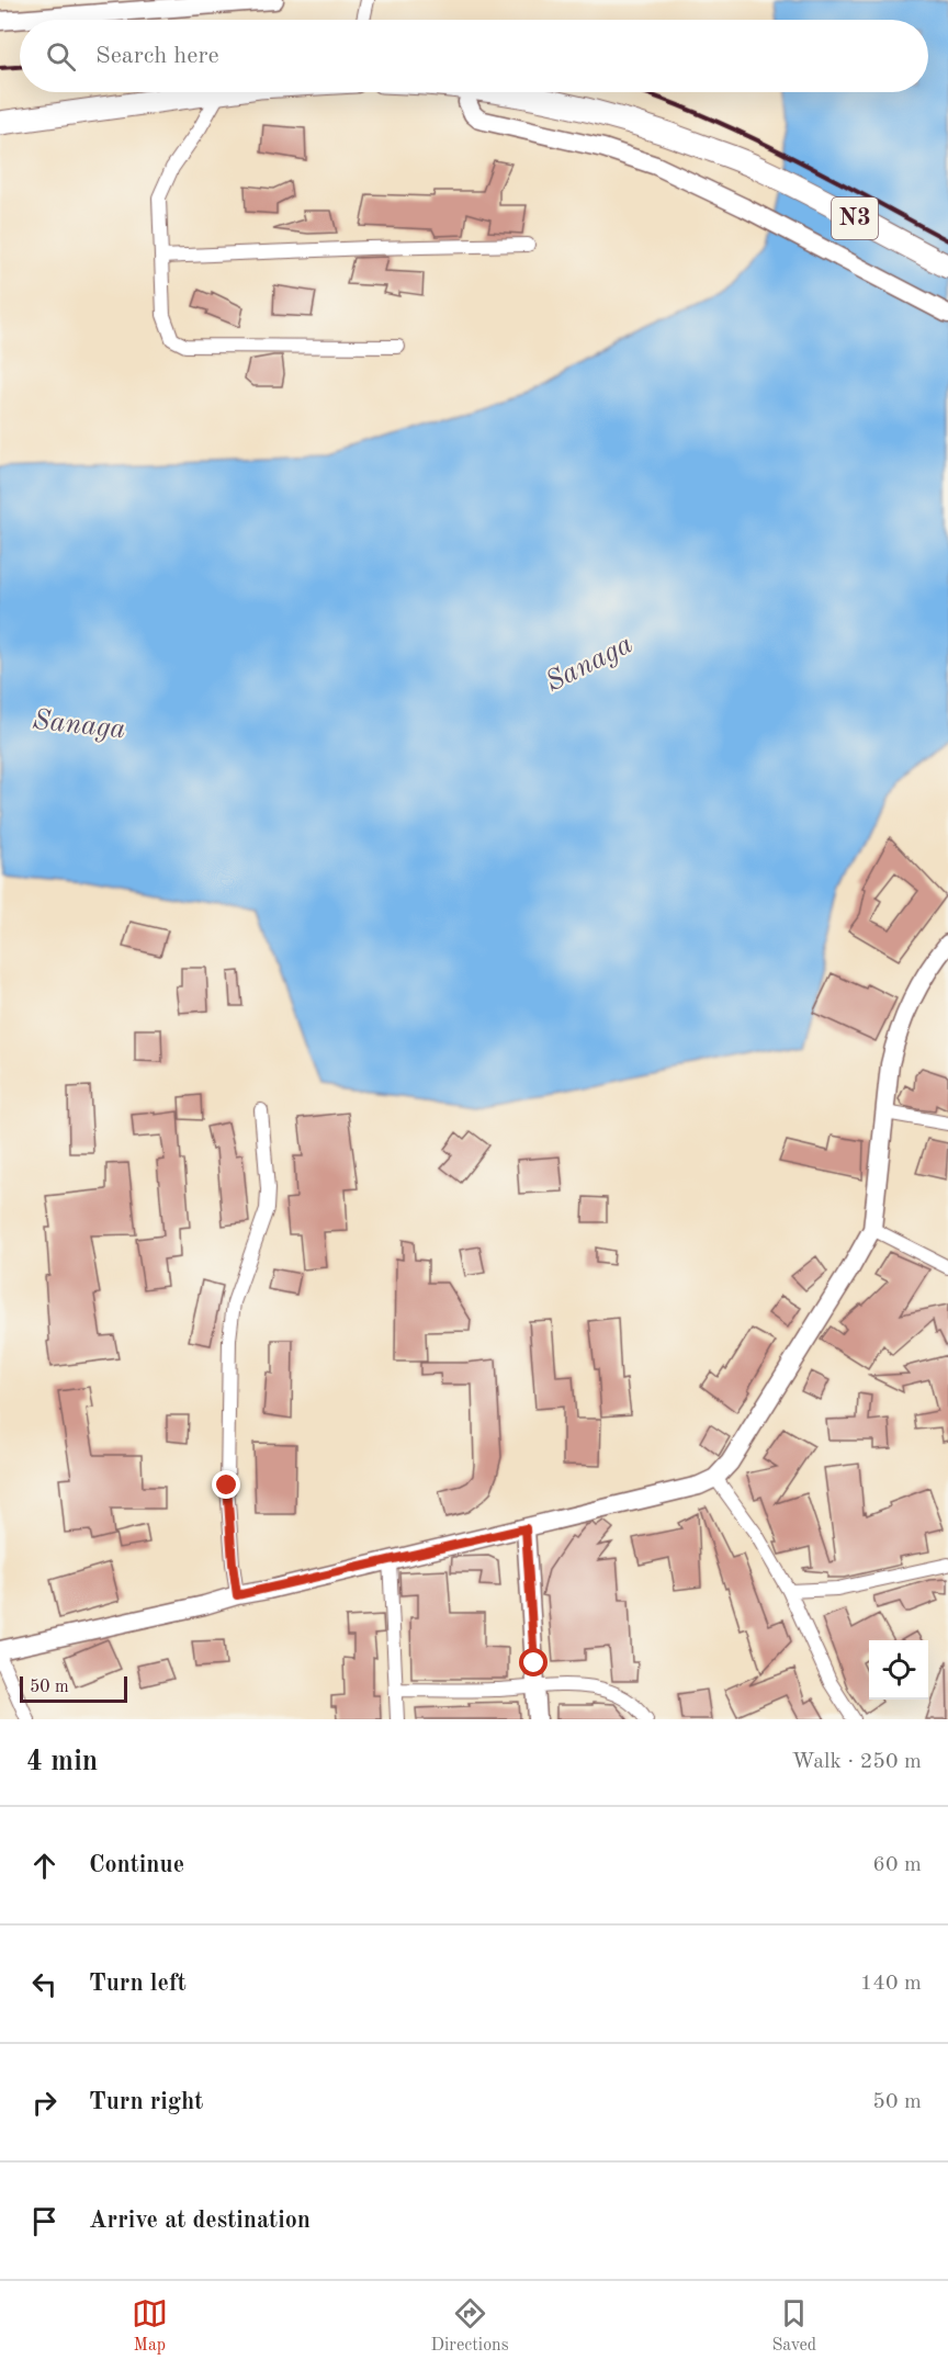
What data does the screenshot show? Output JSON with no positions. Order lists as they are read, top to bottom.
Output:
{
  "streets": {
    "highway": ["N3"]
  },
  "water": ["Sanaga"],
  "scale_bar": "50 m",
  "page": {
    "search": "Search here",
    "scale": "50 m",
    "heading": ["4 min", "Walk · 250 m"],
    "list": [
      ["Continue", "60 m"],
      ["Turn left", "140 m"],
      ["Turn right", "50 m"],
      "Arrive at destination"
    ],
    "nav": ["Map", "Directions", "Saved"]
  }
}
